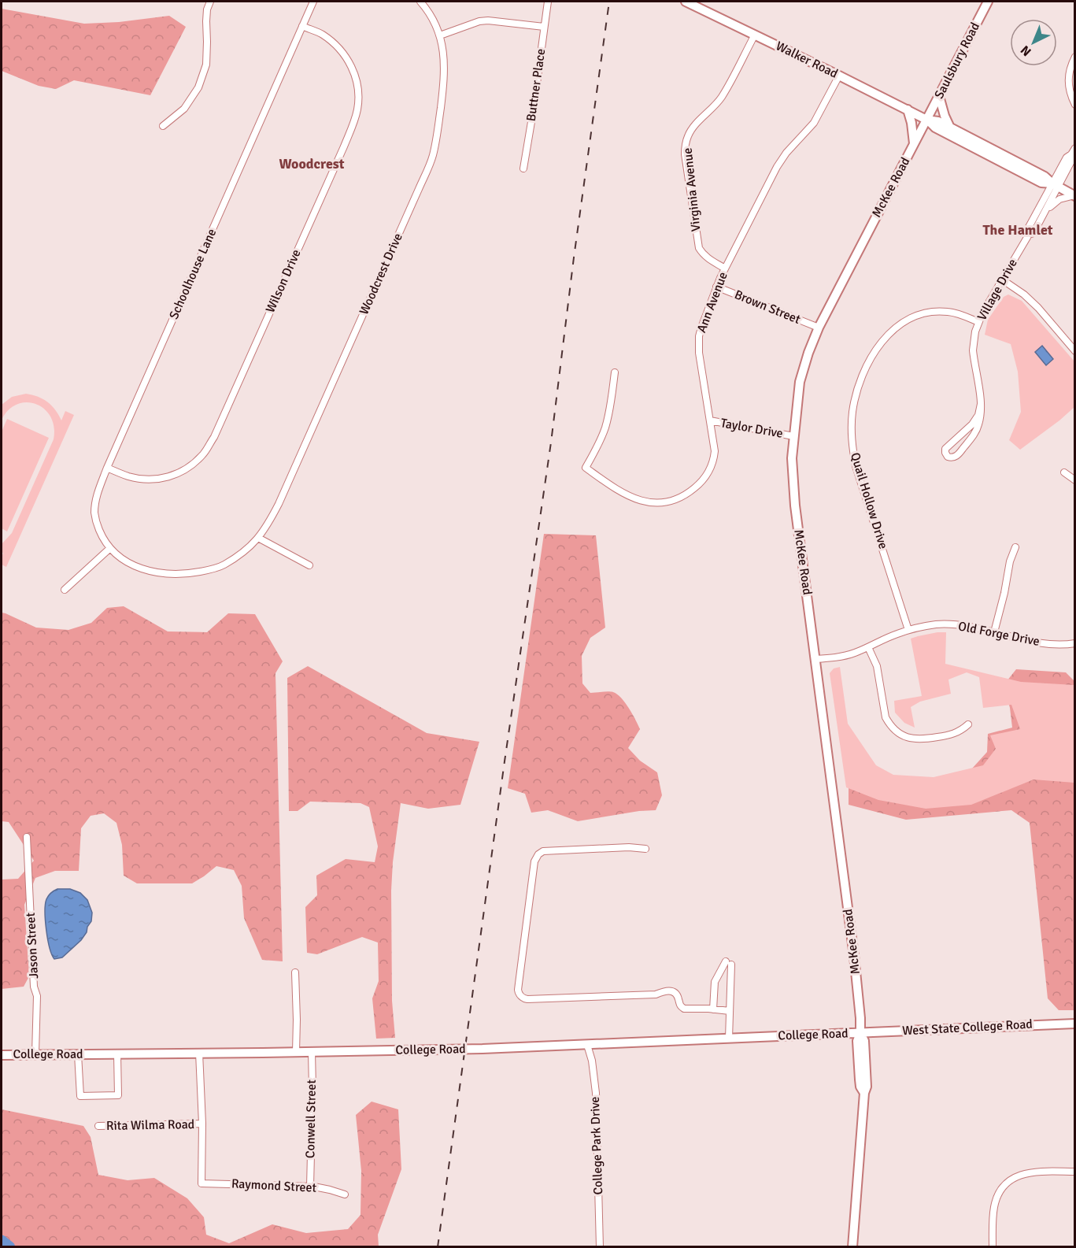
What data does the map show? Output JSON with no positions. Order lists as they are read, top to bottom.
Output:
{
  "streets": {
    "street": [
      "Walker Road",
      "Saulsbury Road",
      "Buttner Place",
      "McKee Road",
      "Virginia Avenue",
      "Schoolhouse Lane",
      "Woodcrest Drive",
      "Wilson Drive",
      "Village Drive",
      "Ann Avenue",
      "Brown Street",
      "Taylor Drive",
      "Quail Hollow Drive",
      "Old Forge Drive",
      "Jason Street",
      "West State College Road",
      "College Road",
      "Conwell Street",
      "Rita Wilma Road",
      "College Park Drive",
      "Raymond Street"
    ]
  },
  "crossings": [
    ["Walker Road", "Saulsbury Road"],
    ["Walker Road", "McKee Road"],
    ["Walker Road", "Virginia Avenue"],
    ["Walker Road", "Village Drive"],
    ["Walker Road", "Ann Avenue"],
    ["Saulsbury Road", "McKee Road"],
    ["McKee Road", "Brown Street"],
    ["McKee Road", "Taylor Drive"],
    ["McKee Road", "Old Forge Drive"],
    ["McKee Road", "West State College Road"],
    ["McKee Road", "College Road"],
    ["Virginia Avenue", "Ann Avenue"],
    ["Schoolhouse Lane", "Woodcrest Drive"],
    ["Schoolhouse Lane", "Wilson Drive"],
    ["Village Drive", "Quail Hollow Drive"],
    ["Ann Avenue", "Brown Street"],
    ["Ann Avenue", "Taylor Drive"],
    ["Quail Hollow Drive", "Old Forge Drive"],
    ["Jason Street", "College Road"],
    ["West State College Road", "College Road"],
    ["College Road", "Conwell Street"],
    ["College Road", "College Park Drive"],
    ["Conwell Street", "Raymond Street"],
    ["Rita Wilma Road", "Raymond Street"]
  ],
  "districts": ["Woodcrest", "The Hamlet"],
  "north": "bottom left"
}
